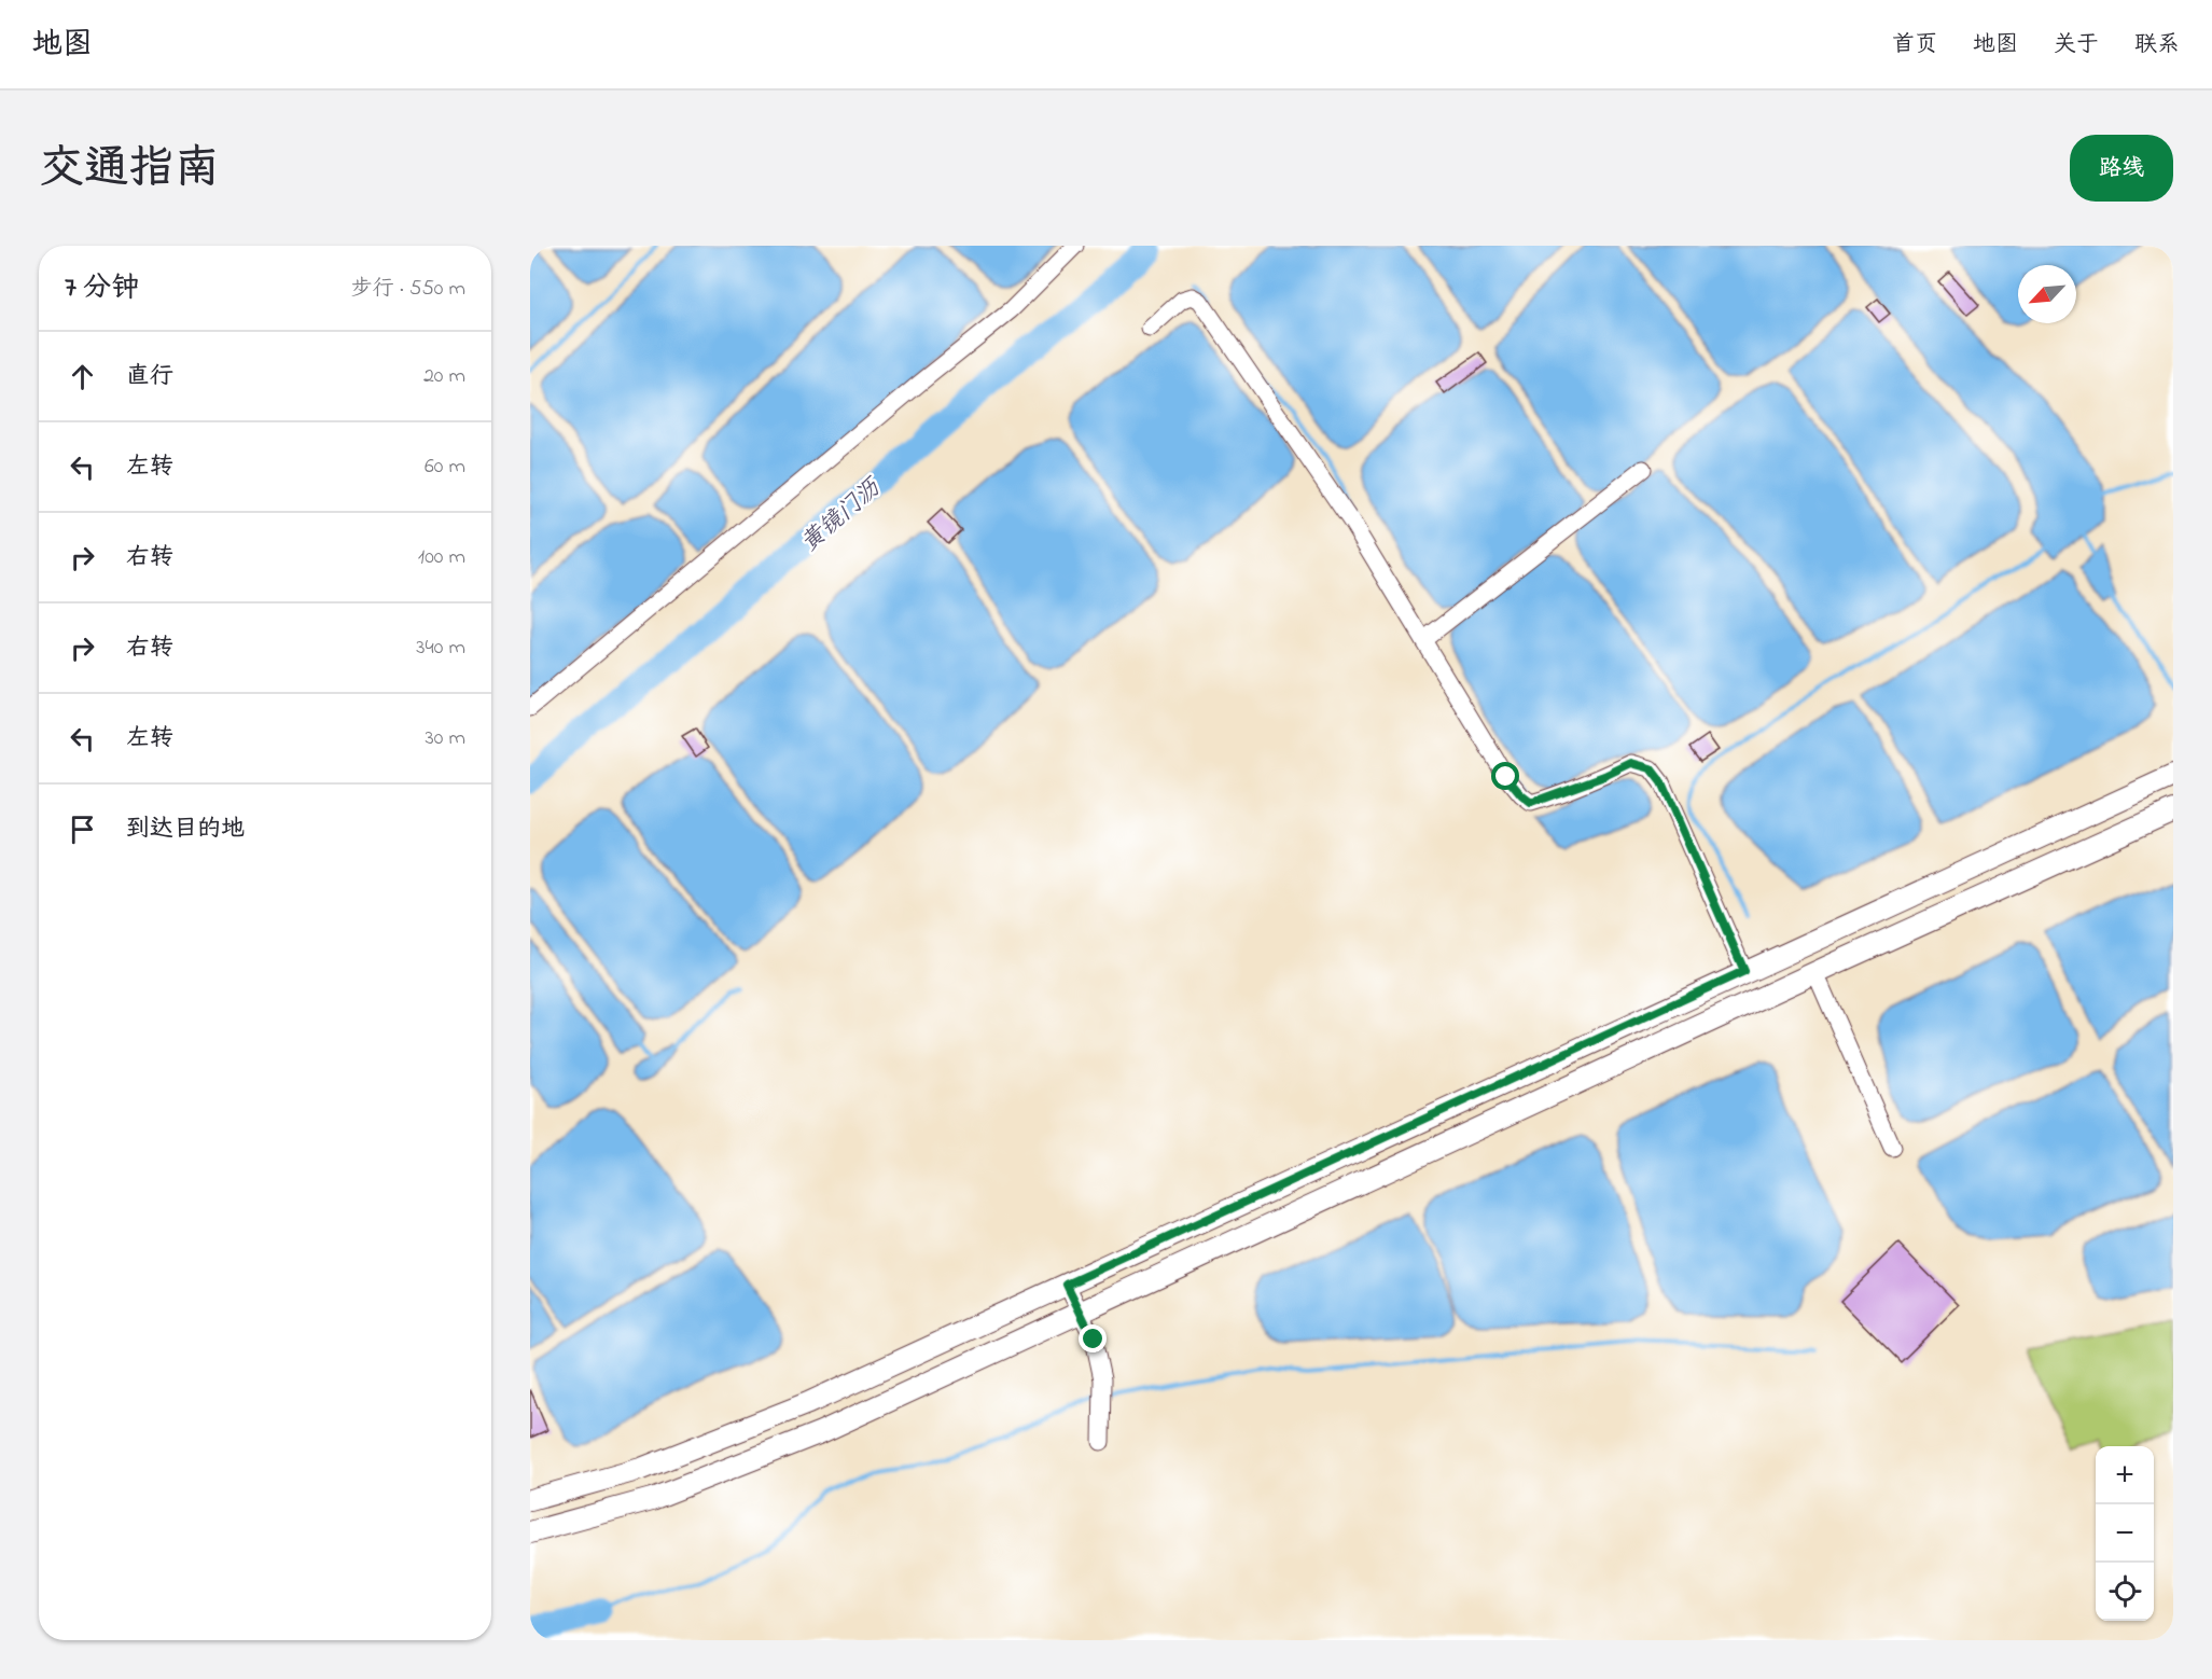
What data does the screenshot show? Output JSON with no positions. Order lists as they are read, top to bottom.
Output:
{
  "water": ["黄镜门沥"],
  "north": "bottom left",
  "page": {
    "header": "地图",
    "nav": [
      "首页",
      "地图",
      "关于",
      "联系"
    ],
    "title": "交通指南",
    "buttons": "路线",
    "heading": ["7 分钟", "步行 · 550 m"],
    "list": [
      ["直行", "20 m"],
      ["左转", "60 m"],
      ["右转", "100 m"],
      ["右转", "340 m"],
      ["左转", "30 m"],
      "到达目的地"
    ],
    "map_buttons": ["+", "−"]
  }
}
